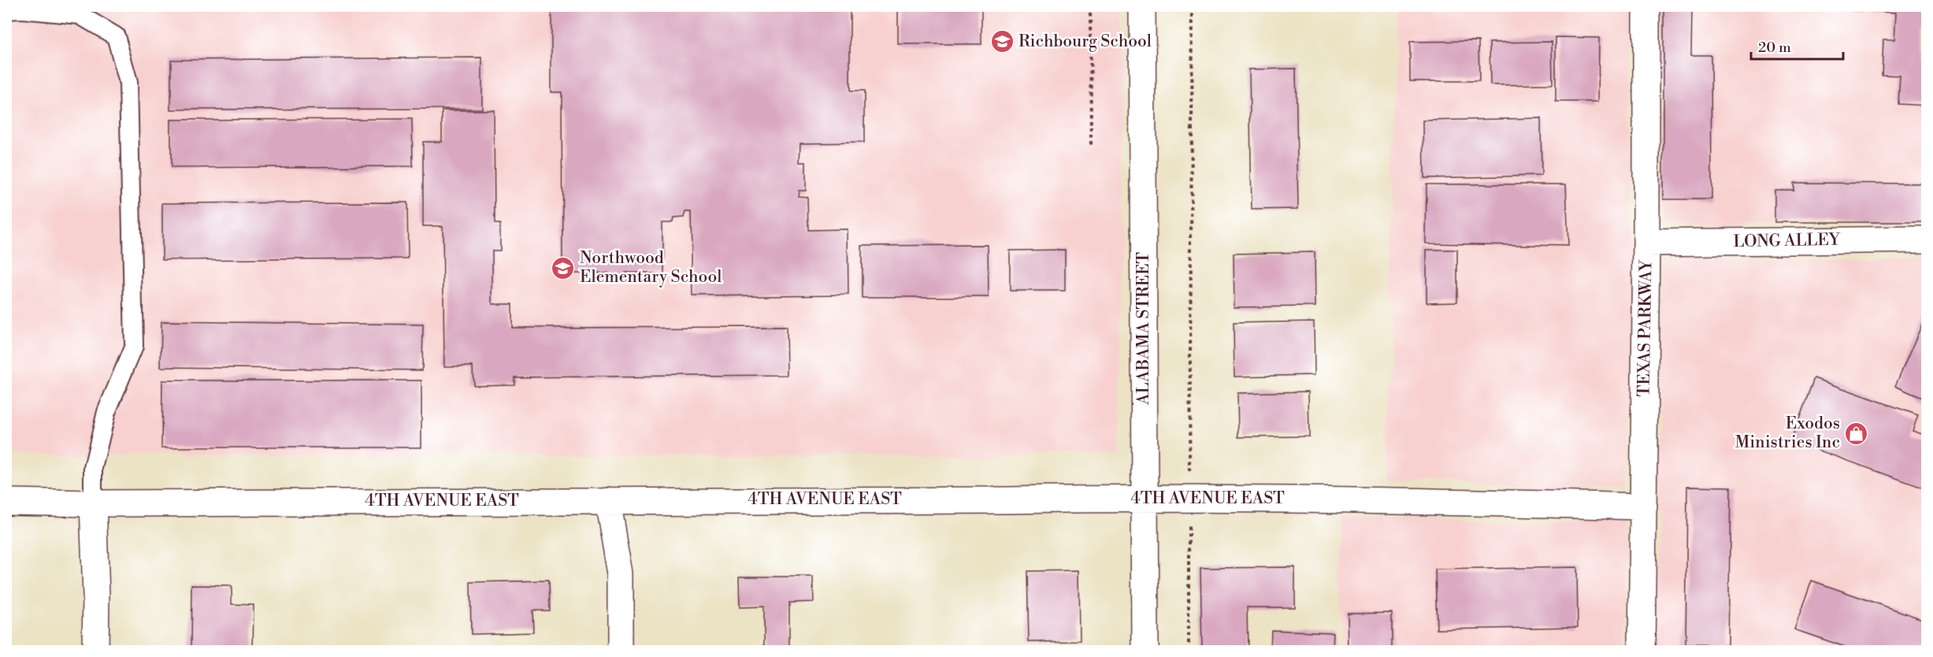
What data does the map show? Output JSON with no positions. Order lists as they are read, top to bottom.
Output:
{
  "streets": {
    "street": [
      "LONG ALLEY",
      "ALABAMA STREET",
      "TEXAS PARKWAY",
      "4TH AVENUE EAST"
    ]
  },
  "crossings": [
    ["LONG ALLEY", "TEXAS PARKWAY"],
    ["ALABAMA STREET", "4TH AVENUE EAST"],
    ["TEXAS PARKWAY", "4TH AVENUE EAST"]
  ],
  "places": {
    "school or university": ["Richbourg School", "Northwood Elementary School"],
    "shop": ["Exodos Ministries Inc"]
  },
  "scale_bar": "20 m"
}
